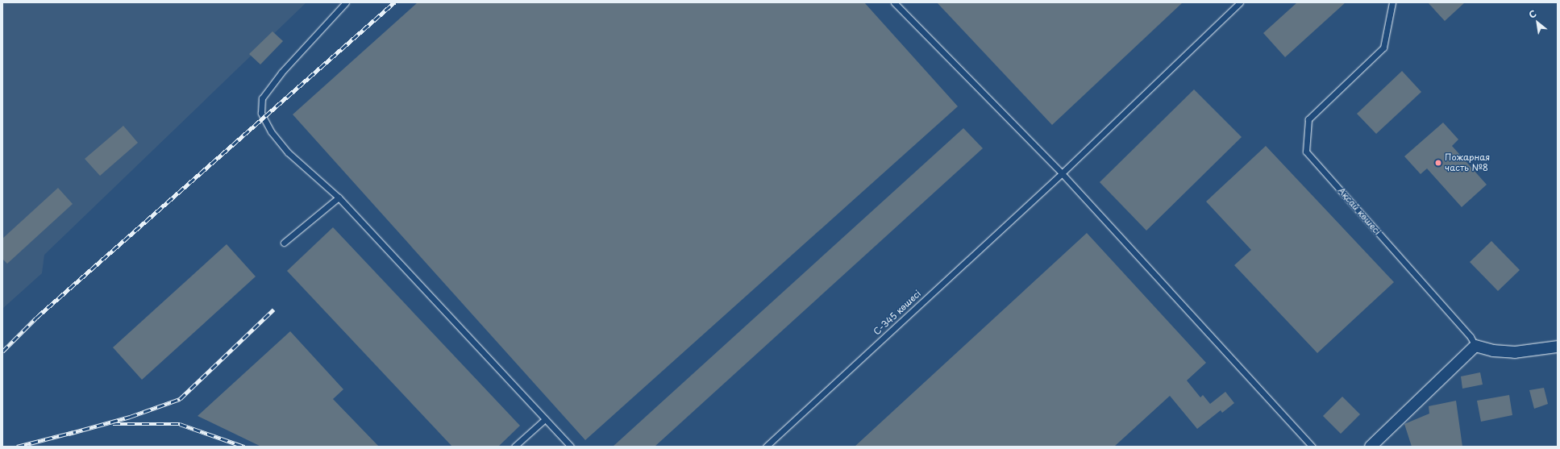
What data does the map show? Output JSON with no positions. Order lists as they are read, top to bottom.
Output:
{
  "streets": {
    "lane": ["Ақсай көшесі", "С-345 көшесі"]
  },
  "places": ["Пожарная часть №8"],
  "north": "top left"
}
